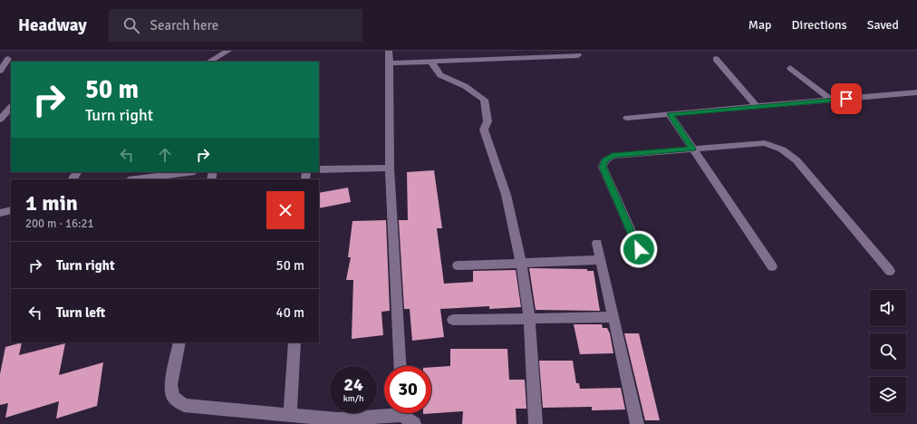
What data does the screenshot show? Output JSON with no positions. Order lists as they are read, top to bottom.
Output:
{
  "page": {
    "header": "Headway",
    "search": "Search here",
    "nav": ["Map", "Directions", "Saved"],
    "turn": ["50 m", "Turn right"],
    "heading": ["1 min", "200 m · 16:21"],
    "list": [
      {
        "name": "Turn right",
        "value": "50 m"
      },
      {
        "name": "Turn left",
        "value": "40 m"
      }
    ],
    "speed": "24 km/h",
    "limit": "30"
  }
}
